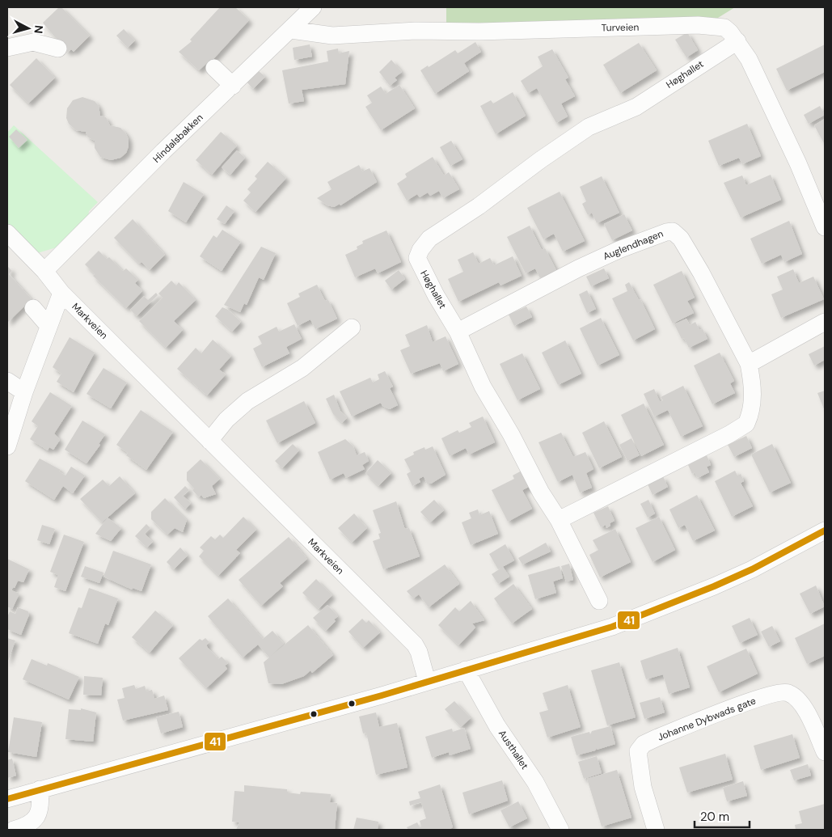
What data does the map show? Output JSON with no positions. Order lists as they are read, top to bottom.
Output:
{
  "streets": {
    "street": [
      "Turveien",
      "Høghallet",
      "Hindalsbakken",
      "Auglendhagen",
      "Markveien",
      "Johanne Dybwads gate",
      "Austhallet"
    ]
  },
  "crossings": [
    ["Turveien", "Høghallet"],
    ["Turveien", "Hindalsbakken"],
    ["Høghallet", "Auglendhagen"],
    ["Hindalsbakken", "Markveien"]
  ],
  "lines": ["transit line 41"],
  "scale_bar": "20 m",
  "north": "right"
}
